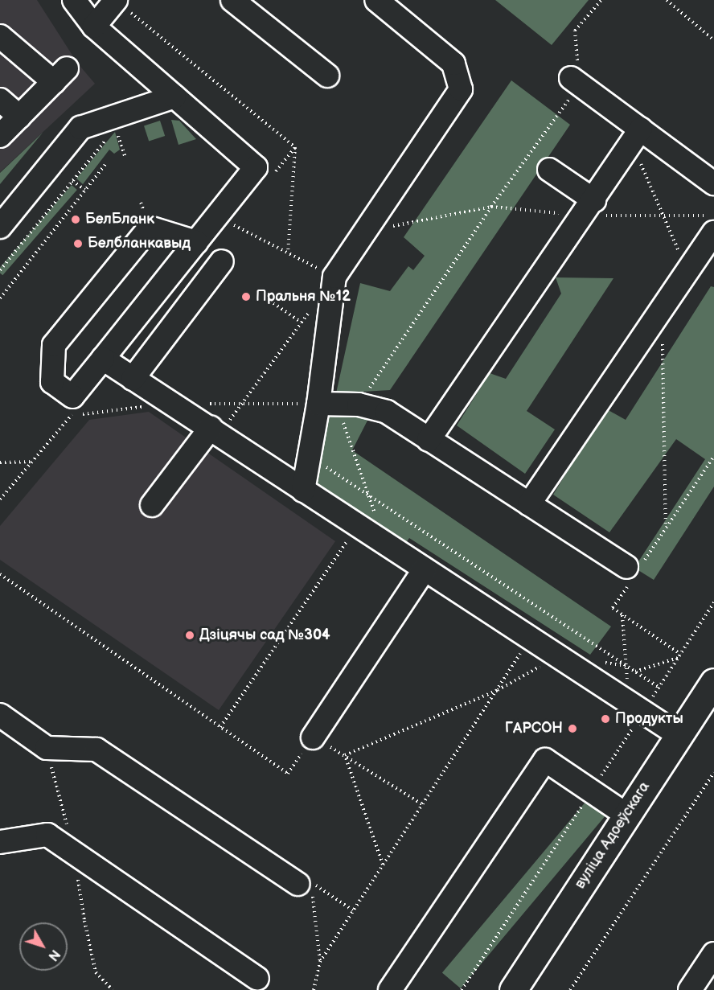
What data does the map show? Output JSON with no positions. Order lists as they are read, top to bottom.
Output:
{
  "streets": {
    "main road": ["вуліца Адоеўскага"]
  },
  "places": [
    "БелБланк",
    "Белбланкавыд",
    "Пральня №12",
    "Дзіцячы сад №304",
    "Продукты",
    "ГАРСОН"
  ],
  "north": "bottom right"
}
